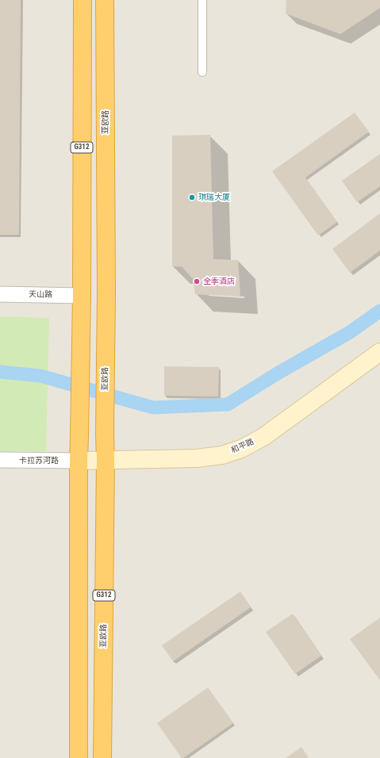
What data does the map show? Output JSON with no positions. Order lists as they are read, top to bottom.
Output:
{
  "streets": {
    "highway": ["亚欧路", "G312"],
    "street": ["天山路", "和平路", "卡拉苏河路"]
  },
  "crossings": [
    ["亚欧路", "和平路"],
    ["G312", "天山路"],
    ["G312", "和平路"],
    ["G312", "卡拉苏河路"],
    ["和平路", "卡拉苏河路"]
  ],
  "places": ["琪瑞大厦", "全季酒店"]
}
